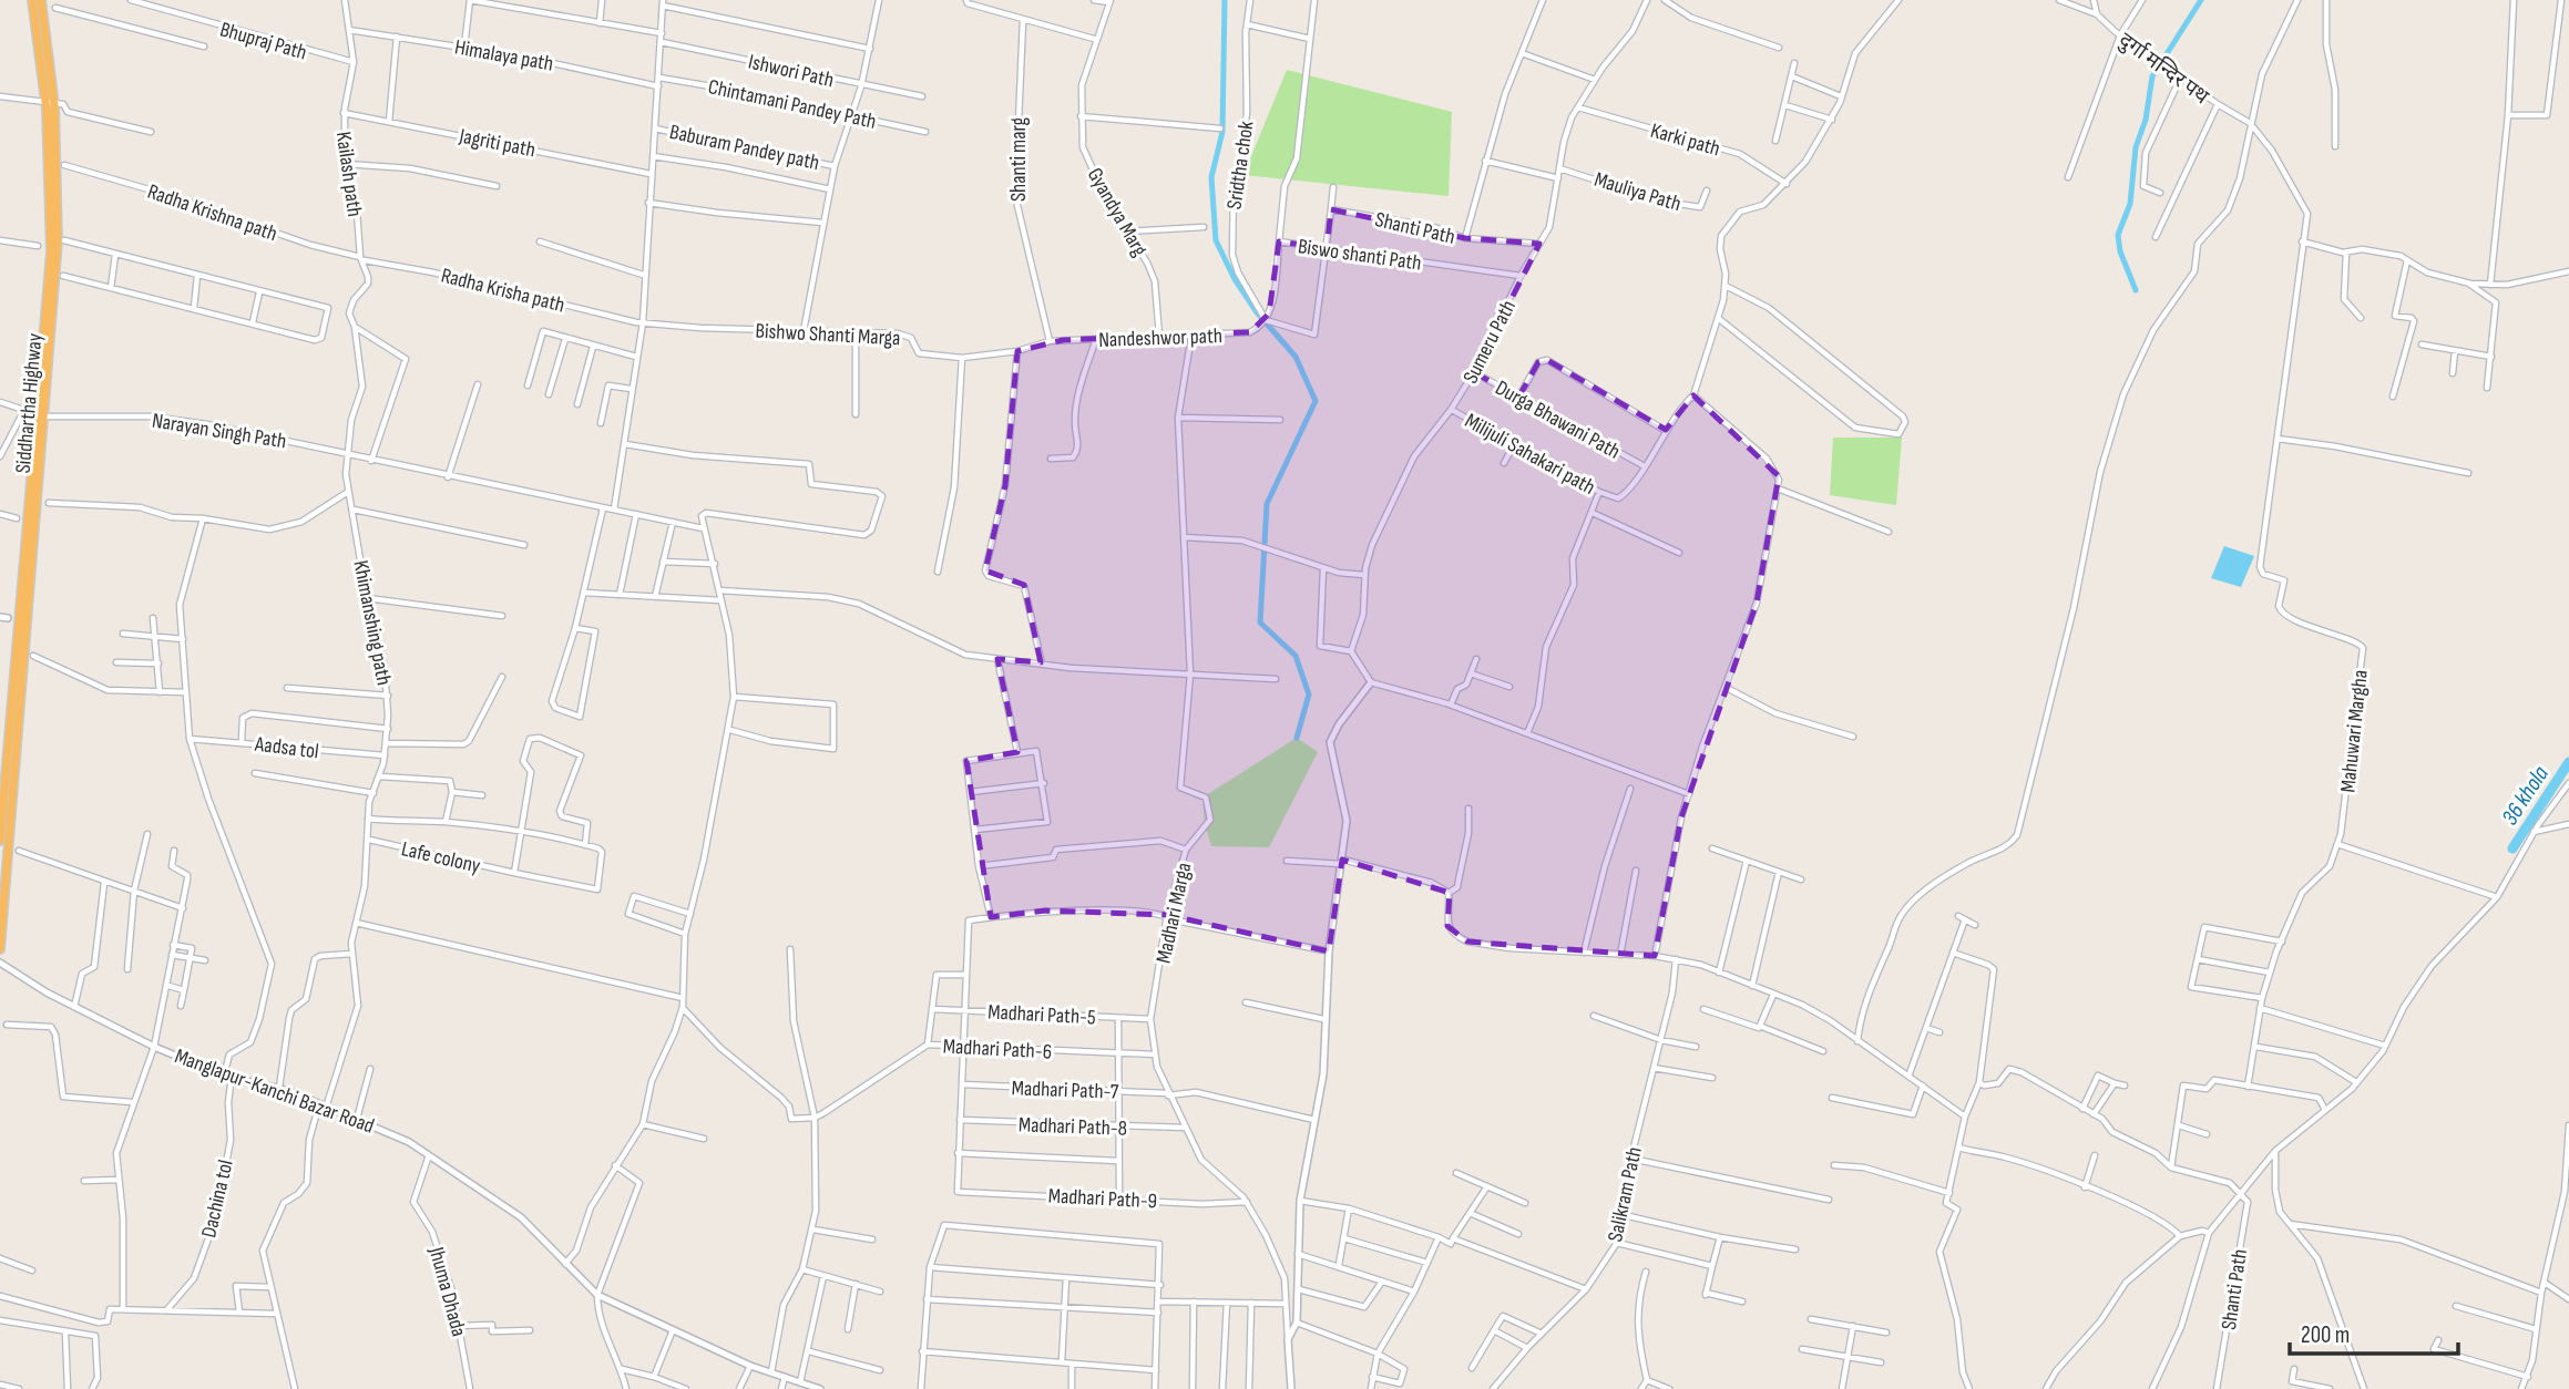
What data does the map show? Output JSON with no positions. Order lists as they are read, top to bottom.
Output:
{
  "streets": {
    "highway": ["Siddhartha Highway"],
    "street": [
      "Bhupraj Path",
      "Himalaya path",
      "दुर्गा मन्दिर पथ",
      "Ishwori Path",
      "Chintamani Pandey Path",
      "Karki path",
      "Jagriti path",
      "Baburam Pandey path",
      "Shanti marg",
      "Sridtha chok",
      "Kailash path",
      "Mauliya Path",
      "Radha Krishna path",
      "Gyandya Marg",
      "Shanti Path",
      "Biswo shanti Path",
      "Radha Krisha path",
      "Bishwo Shanti Marga",
      "Nandeshwor path",
      "Sumeru Path",
      "Durga Bhawani Path",
      "Narayan Singh Path",
      "Milijuli Sahakari path",
      "Khimanshing path",
      "Mahuwari Margha",
      "Aadsa tol",
      "Lafe colony",
      "Madhari Marga",
      "Madhari Path-5",
      "Madhari Path-6",
      "Madhari Path-7",
      "Manglapur-Kanchi Bazar Road",
      "Madhari Path-8",
      "Salikram Path",
      "Madhari Path-9",
      "Dachina tol",
      "Jhuma Dhada"
    ]
  },
  "crossings": [
    ["Bhupraj Path", "Kailash path"],
    ["Himalaya path", "Kailash path"],
    ["दुर्गा मन्दिर पथ", "Mahuwari Margha"],
    ["Karki path", "Sumeru Path"],
    ["Jagriti path", "Kailash path"],
    ["Shanti marg", "Bishwo Shanti Marga"],
    ["Shanti marg", "Nandeshwor path"],
    ["Sridtha chok", "Biswo shanti Path"],
    ["Sridtha chok", "Nandeshwor path"],
    ["Kailash path", "Radha Krishna path"],
    ["Kailash path", "Radha Krisha path"],
    ["Kailash path", "Khimanshing path"],
    ["Mauliya Path", "Sumeru Path"],
    ["Radha Krishna path", "Radha Krisha path"],
    ["Gyandya Marg", "Nandeshwor path"],
    ["Shanti Path", "Sumeru Path"],
    ["Biswo shanti Path", "Nandeshwor path"],
    ["Biswo shanti Path", "Sumeru Path"],
    ["Radha Krisha path", "Bishwo Shanti Marga"],
    ["Bishwo Shanti Marga", "Nandeshwor path"],
    ["Nandeshwor path", "Madhari Marga"],
    ["Sumeru Path", "Durga Bhawani Path"],
    ["Sumeru Path", "Milijuli Sahakari path"],
    ["Siddhartha Highway", "Narayan Singh Path"],
    ["Durga Bhawani Path", "Milijuli Sahakari path"],
    ["Narayan Singh Path", "Khimanshing path"],
    ["Khimanshing path", "Aadsa tol"],
    ["Khimanshing path", "Lafe colony"],
    ["Khimanshing path", "Manglapur-Kanchi Bazar Road"],
    ["Madhari Marga", "Madhari Path-5"],
    ["Madhari Marga", "Madhari Path-6"],
    ["Madhari Marga", "Madhari Path-7"],
    ["Madhari Marga", "Madhari Path-8"],
    ["Madhari Marga", "Madhari Path-9"],
    ["Manglapur-Kanchi Bazar Road", "Dachina tol"],
    ["Manglapur-Kanchi Bazar Road", "Jhuma Dhada"]
  ],
  "water": ["36 khola"],
  "scale_bar": "200 m"
}
